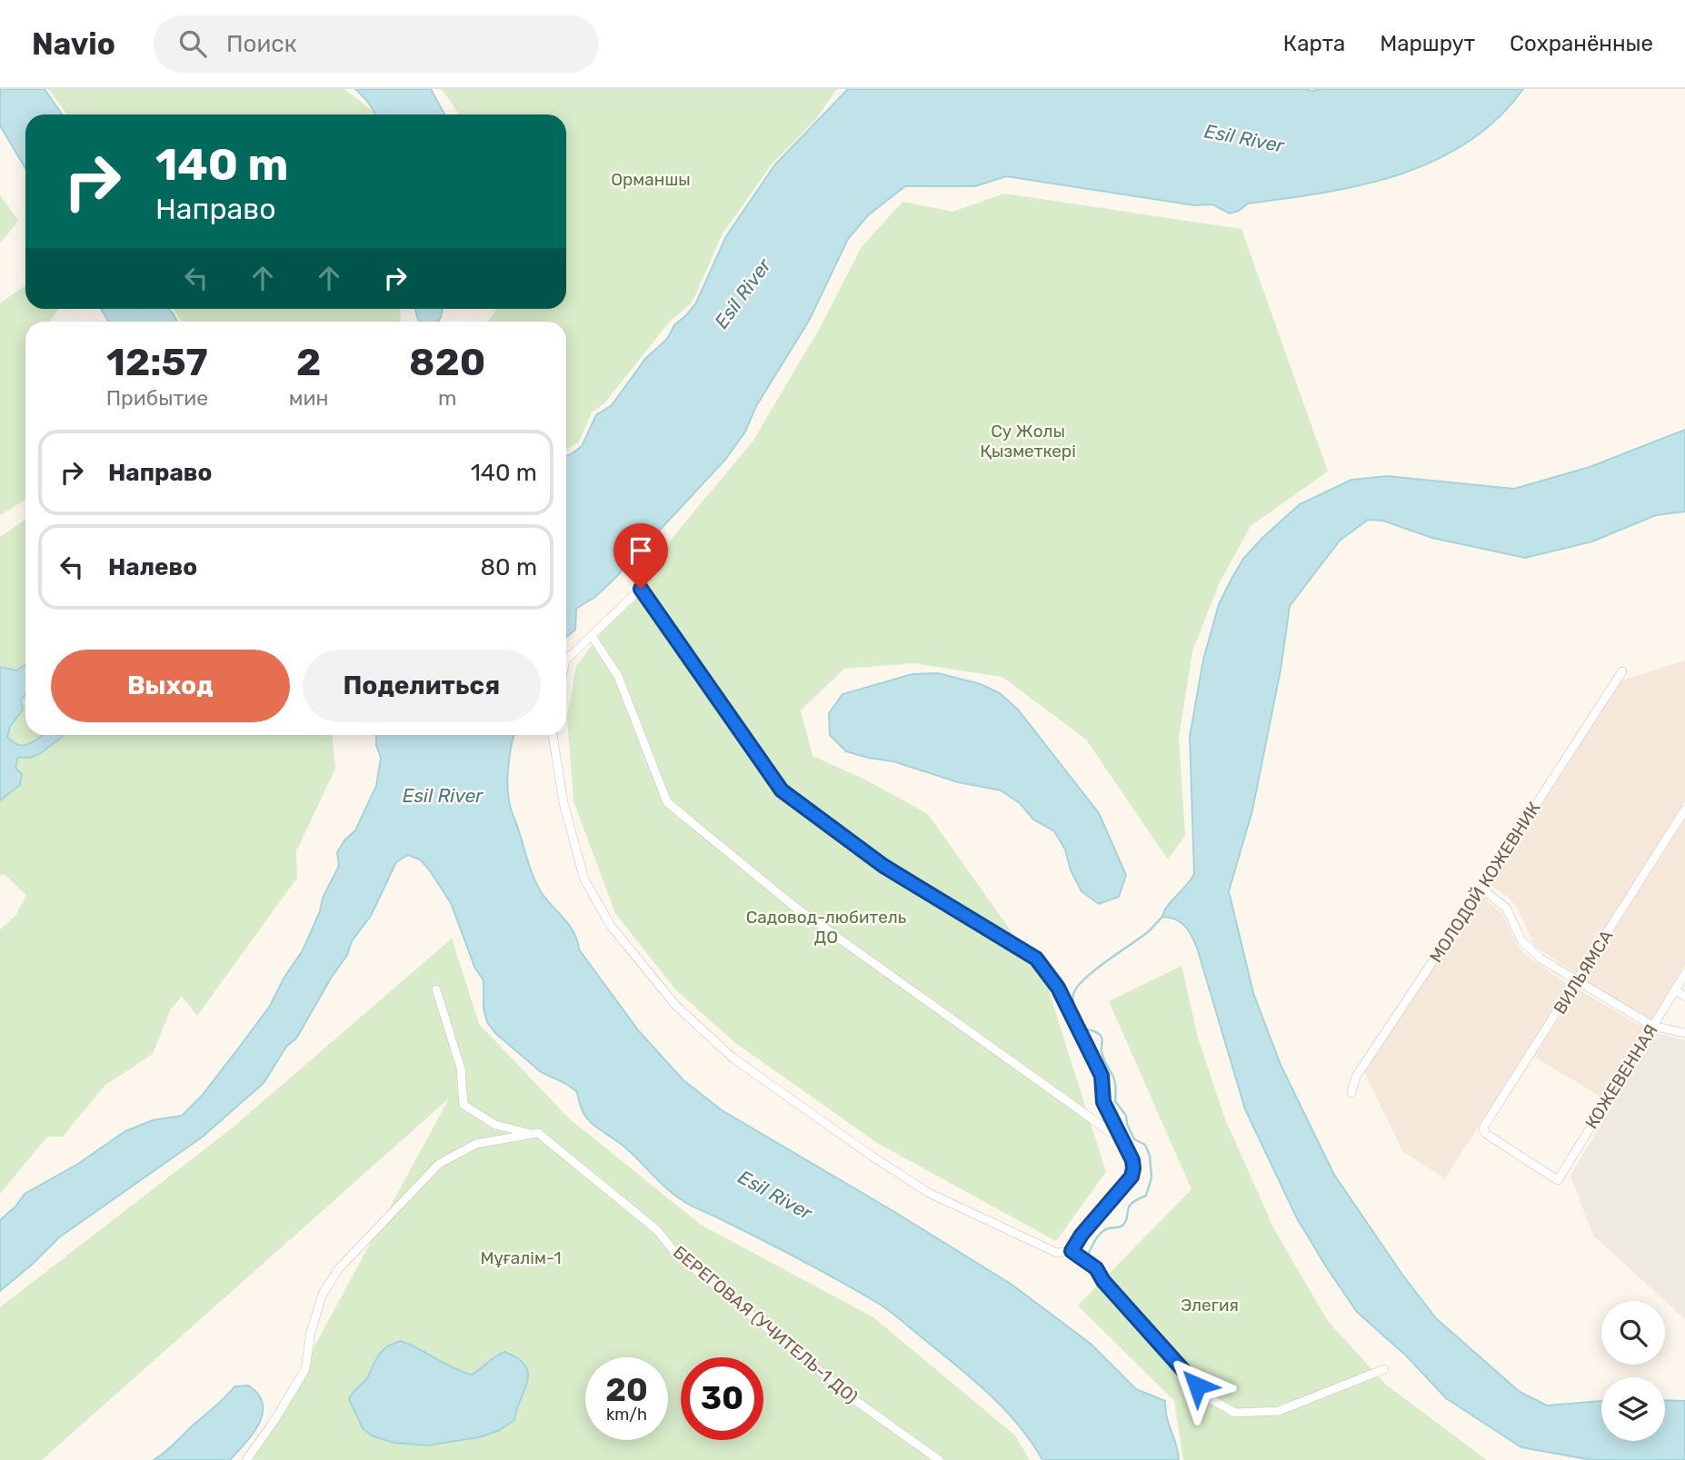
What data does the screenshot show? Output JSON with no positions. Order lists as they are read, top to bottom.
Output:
{
  "streets": {
    "street": [
      "МОЛОДОЙ КОЖЕВНИК",
      "ВИЛЬЯМСА",
      "КОЖЕВЕННАЯ",
      "БЕРЕГОВАЯ (УЧИТЕЛЬ-1 ДО)"
    ]
  },
  "crossings": [
    ["ВИЛЬЯМСА", "КОЖЕВЕННАЯ"]
  ],
  "water": ["Esil River"],
  "parks": [
    "Орманшы",
    "Су Жолы Қызметкері",
    "Садовод-любитель ДО",
    "Мұғалім-1",
    "Элегия"
  ],
  "page": {
    "header": "Navio",
    "search": "Поиск",
    "nav": ["Карта", "Маршрут", "Сохранённые"],
    "turn": ["140 m", "Направо"],
    "eta": [
      "12:57",
      "Прибытие",
      "2",
      "мин",
      "820",
      "m"
    ],
    "list": [
      {
        "name": "Направо",
        "value": "140 m"
      },
      {
        "name": "Налево",
        "value": "80 m"
      }
    ],
    "buttons": ["Выход", "Поделиться"],
    "speed": "20 km/h",
    "limit": "30"
  }
}
